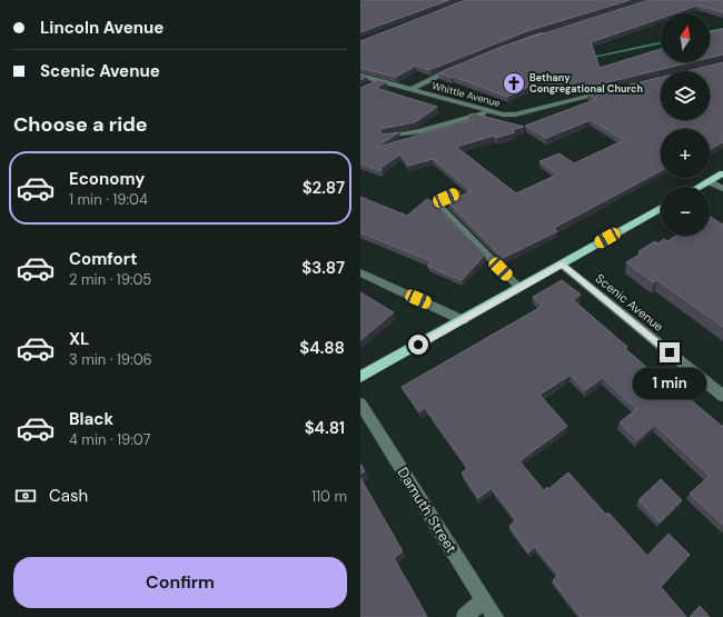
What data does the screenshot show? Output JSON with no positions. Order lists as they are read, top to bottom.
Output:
{
  "streets": {
    "street": ["Whittle Avenue", "Scenic Avenue", "Damuth Street"]
  },
  "places": {
    "church": ["Bethany Congregational Church"]
  },
  "north": "top",
  "page": {
    "banner": ["Lincoln Avenue", "Scenic Avenue"],
    "map_buttons": ["+", "−"],
    "heading": "Choose a ride",
    "list": [
      {
        "name": "Economy",
        "note": "1 min · 19:04",
        "value": "$2.87"
      },
      {
        "name": "Comfort",
        "note": "2 min · 19:05",
        "value": "$3.87"
      },
      {
        "name": "XL",
        "note": "3 min · 19:06",
        "value": "$4.88"
      },
      {
        "name": "Black",
        "note": "4 min · 19:07",
        "value": "$4.81"
      }
    ],
    "bubble": "1 min",
    "pay": ["Cash", "110 m"],
    "buttons": "Confirm"
  }
}
